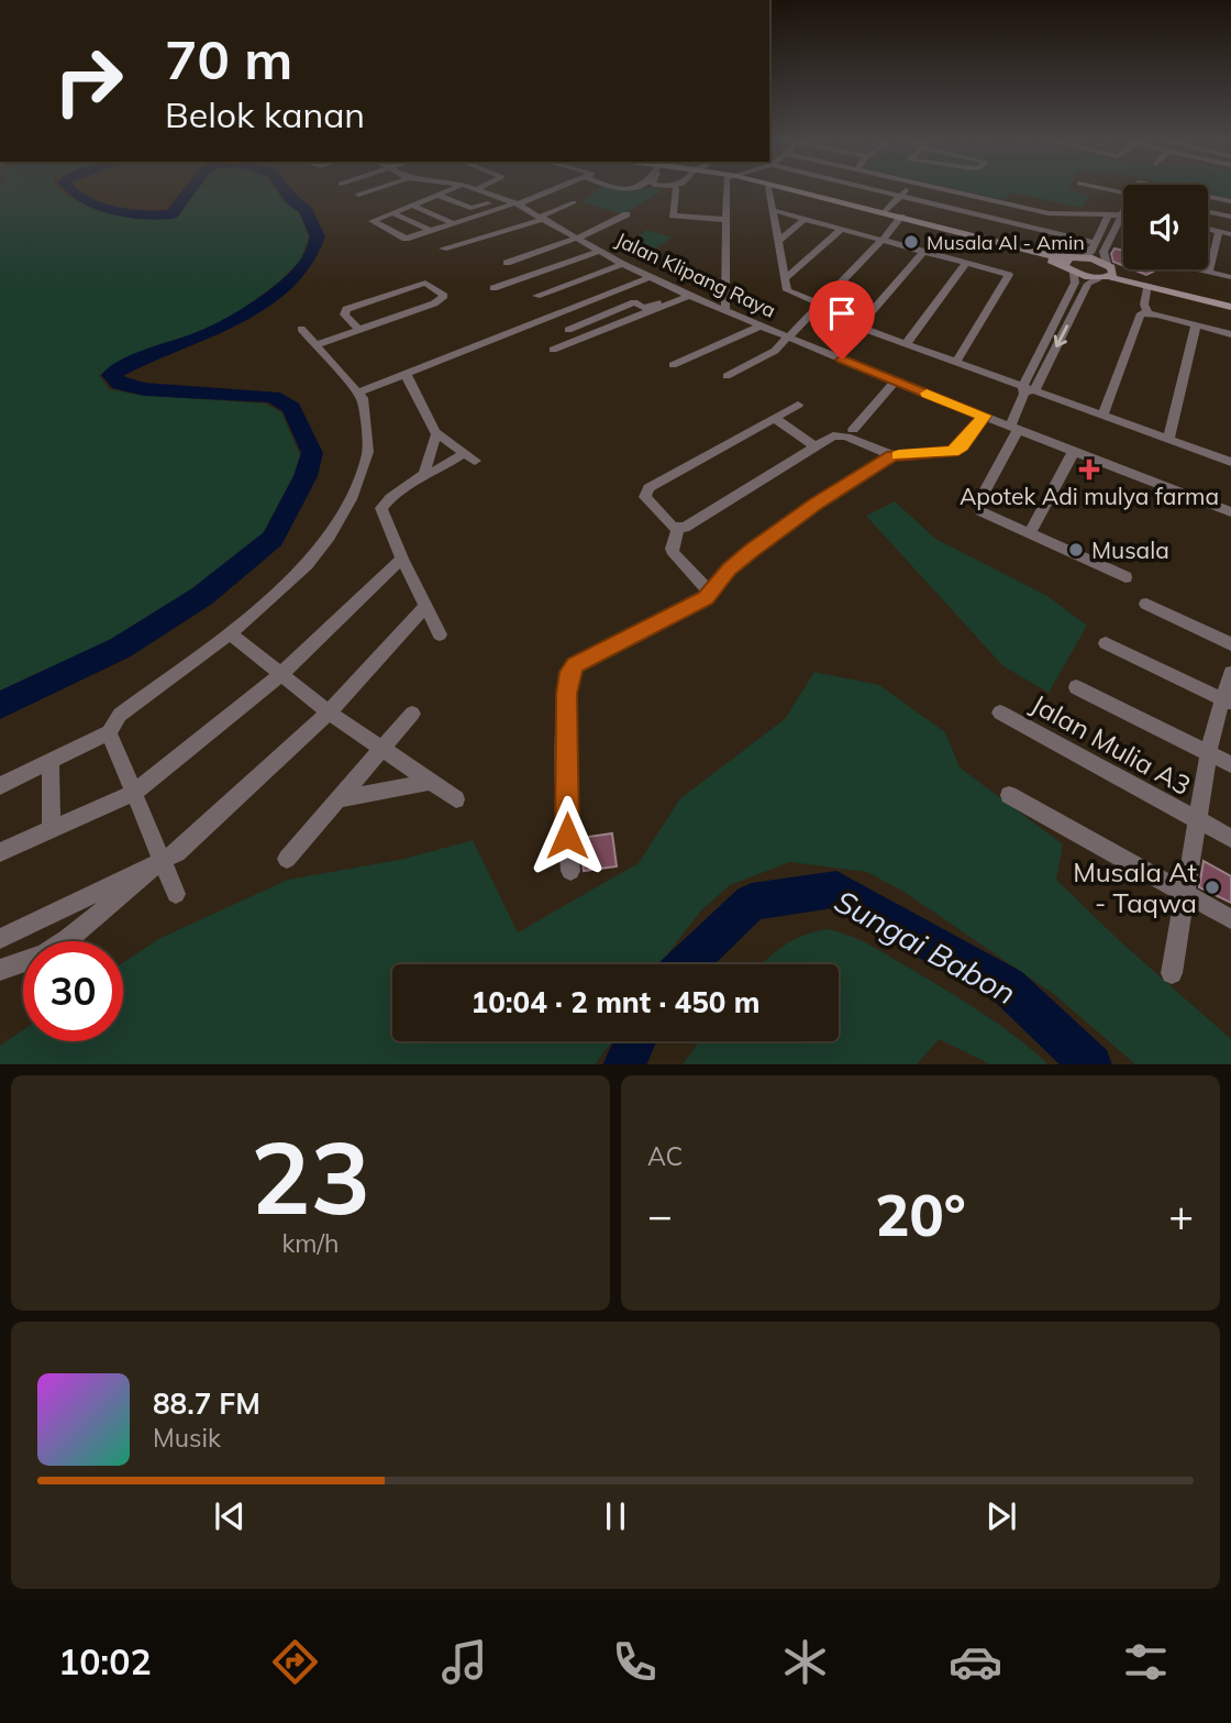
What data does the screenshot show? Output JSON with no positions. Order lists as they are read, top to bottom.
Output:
{
  "streets": {
    "street": ["Jalan Klipang Raya", "Jalan Mulia A3"]
  },
  "water": ["Sungai Babon"],
  "places": {
    "other": ["Musala Al - Amin", "Musala", "Musala At - Taqwa"],
    "health": ["Apotek Adi mulya farma"]
  },
  "page": {
    "turn": ["70 m", "Belok kanan"],
    "limit": "30",
    "trip": "10:04 · 2 mnt · 450 m",
    "tile": [
      ["23", "km/h"],
      "AC"
    ],
    "heat": ["−", "20°", "+"],
    "song": ["88.7 FM", "Musik"],
    "tabs": "10:02"
  }
}
